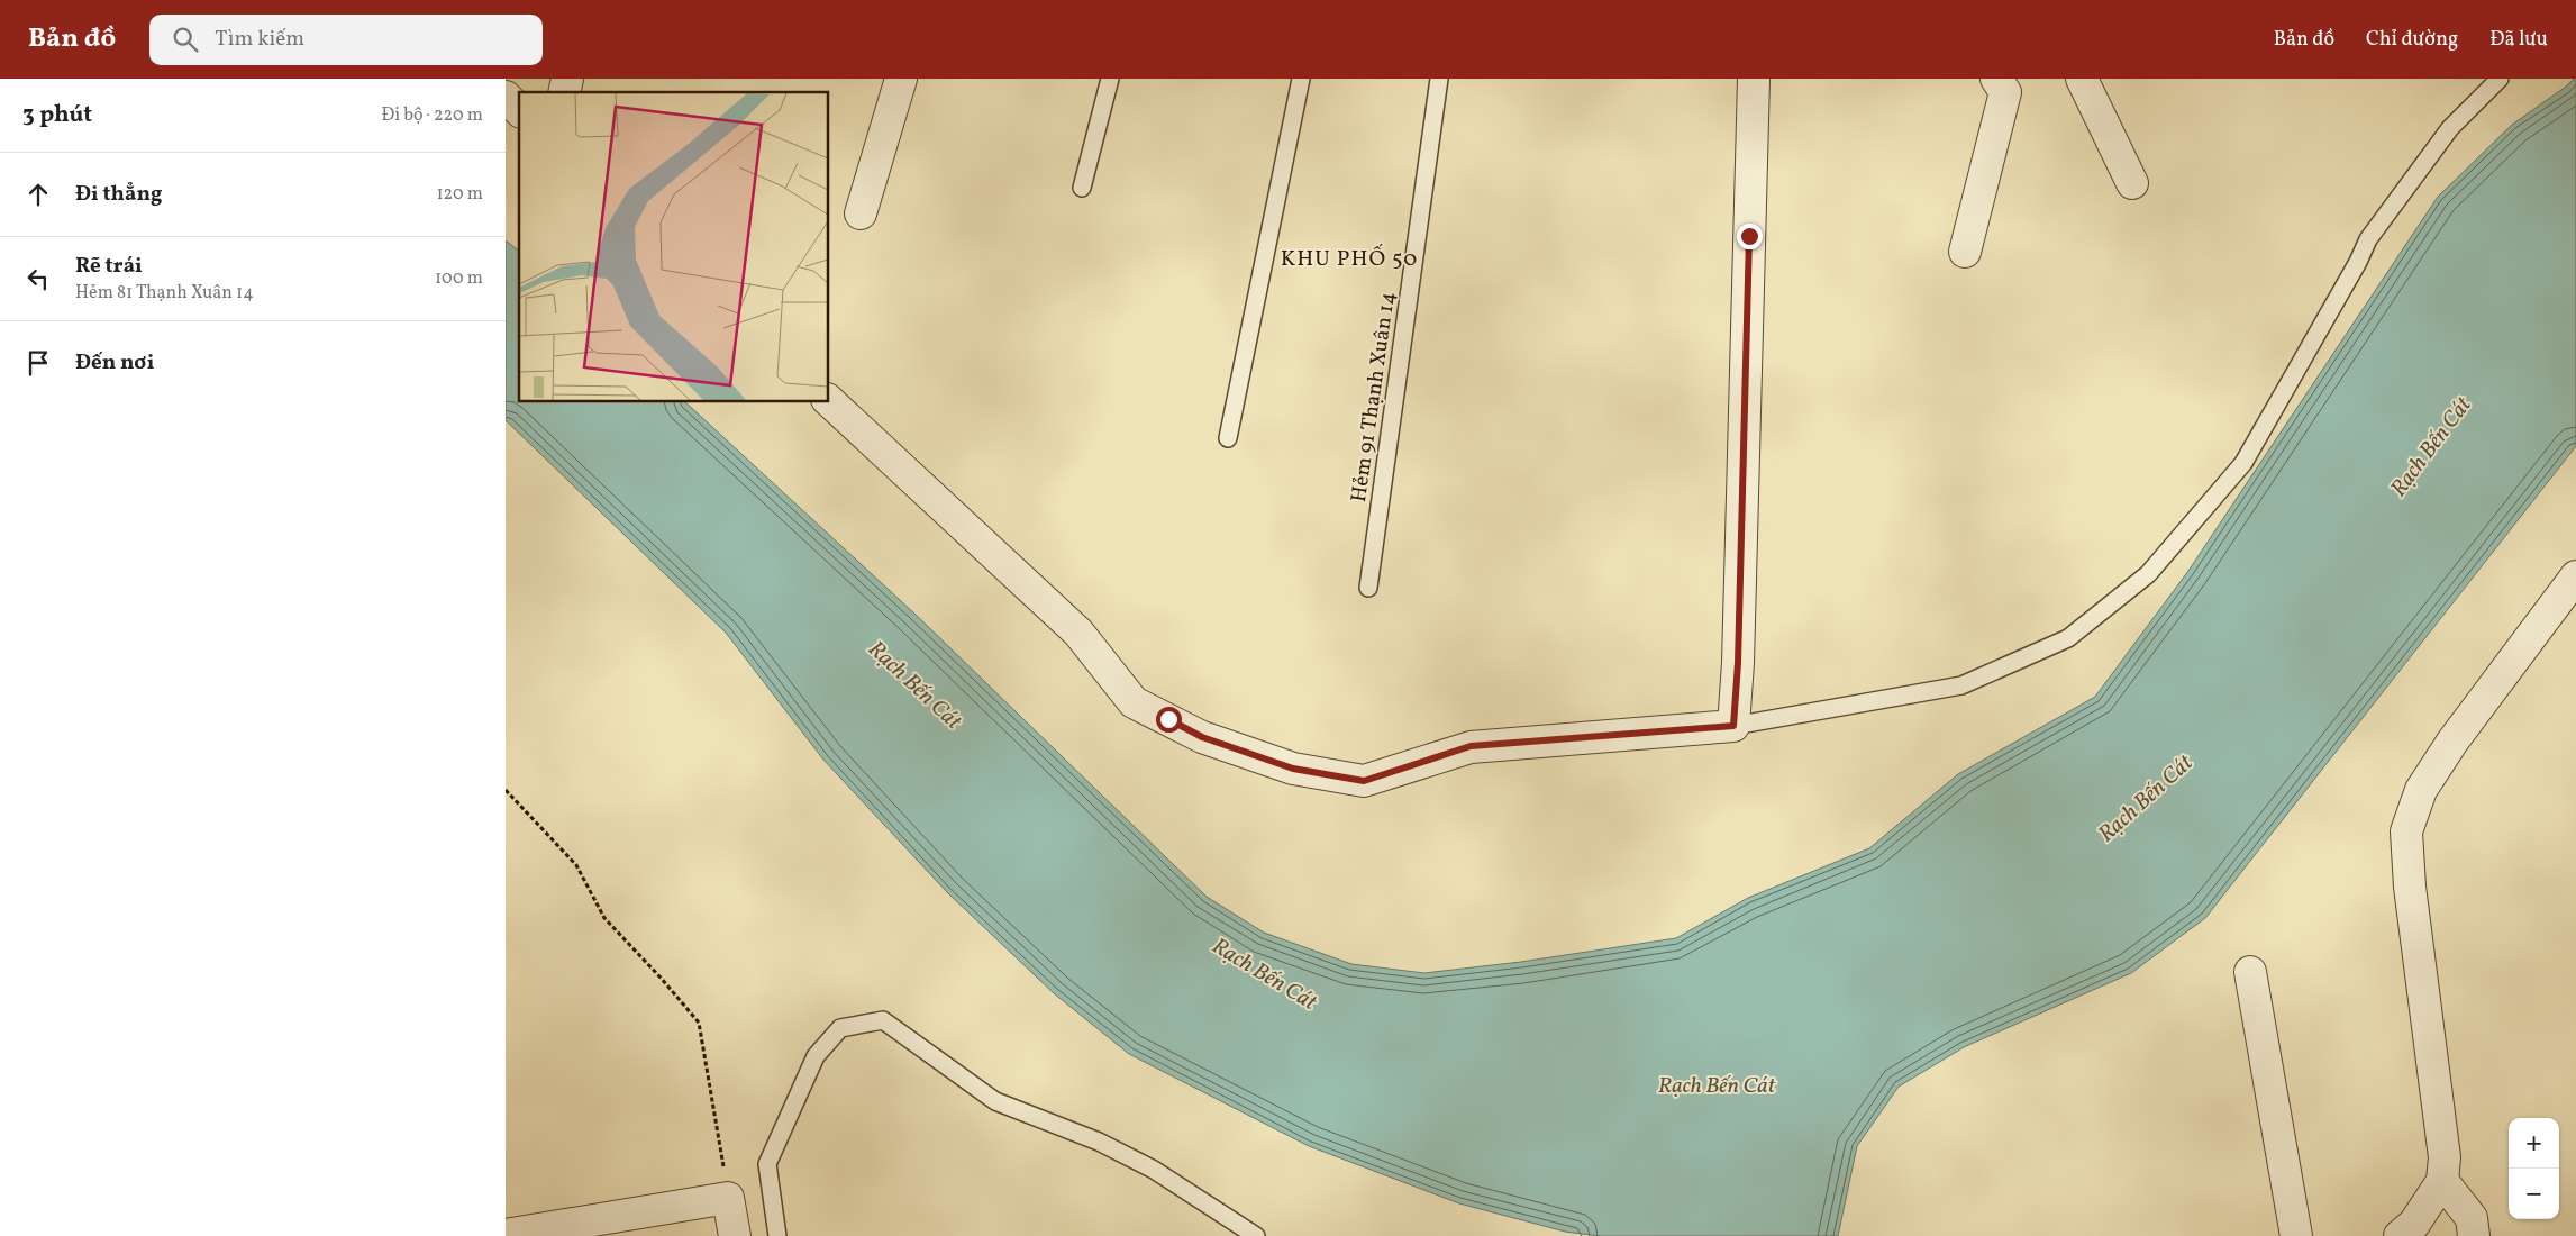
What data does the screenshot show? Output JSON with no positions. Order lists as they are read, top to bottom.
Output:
{
  "streets": {
    "lane": ["Hẻm 91 Thạnh Xuân 14"]
  },
  "districts": ["KHU PHỐ 50"],
  "water": ["Rạch Bến Cát"],
  "page": {
    "header": "Bản đồ",
    "search": "Tìm kiếm",
    "nav": ["Bản đồ", "Chỉ đường", "Đã lưu"],
    "heading": ["3 phút", "Đi bộ · 220 m"],
    "list": [
      ["Đi thẳng", "120 m"],
      ["Rẽ trái", "Hẻm 81 Thạnh Xuân 14", "100 m"],
      "Đến nơi"
    ],
    "map_buttons": ["+", "−"]
  }
}
